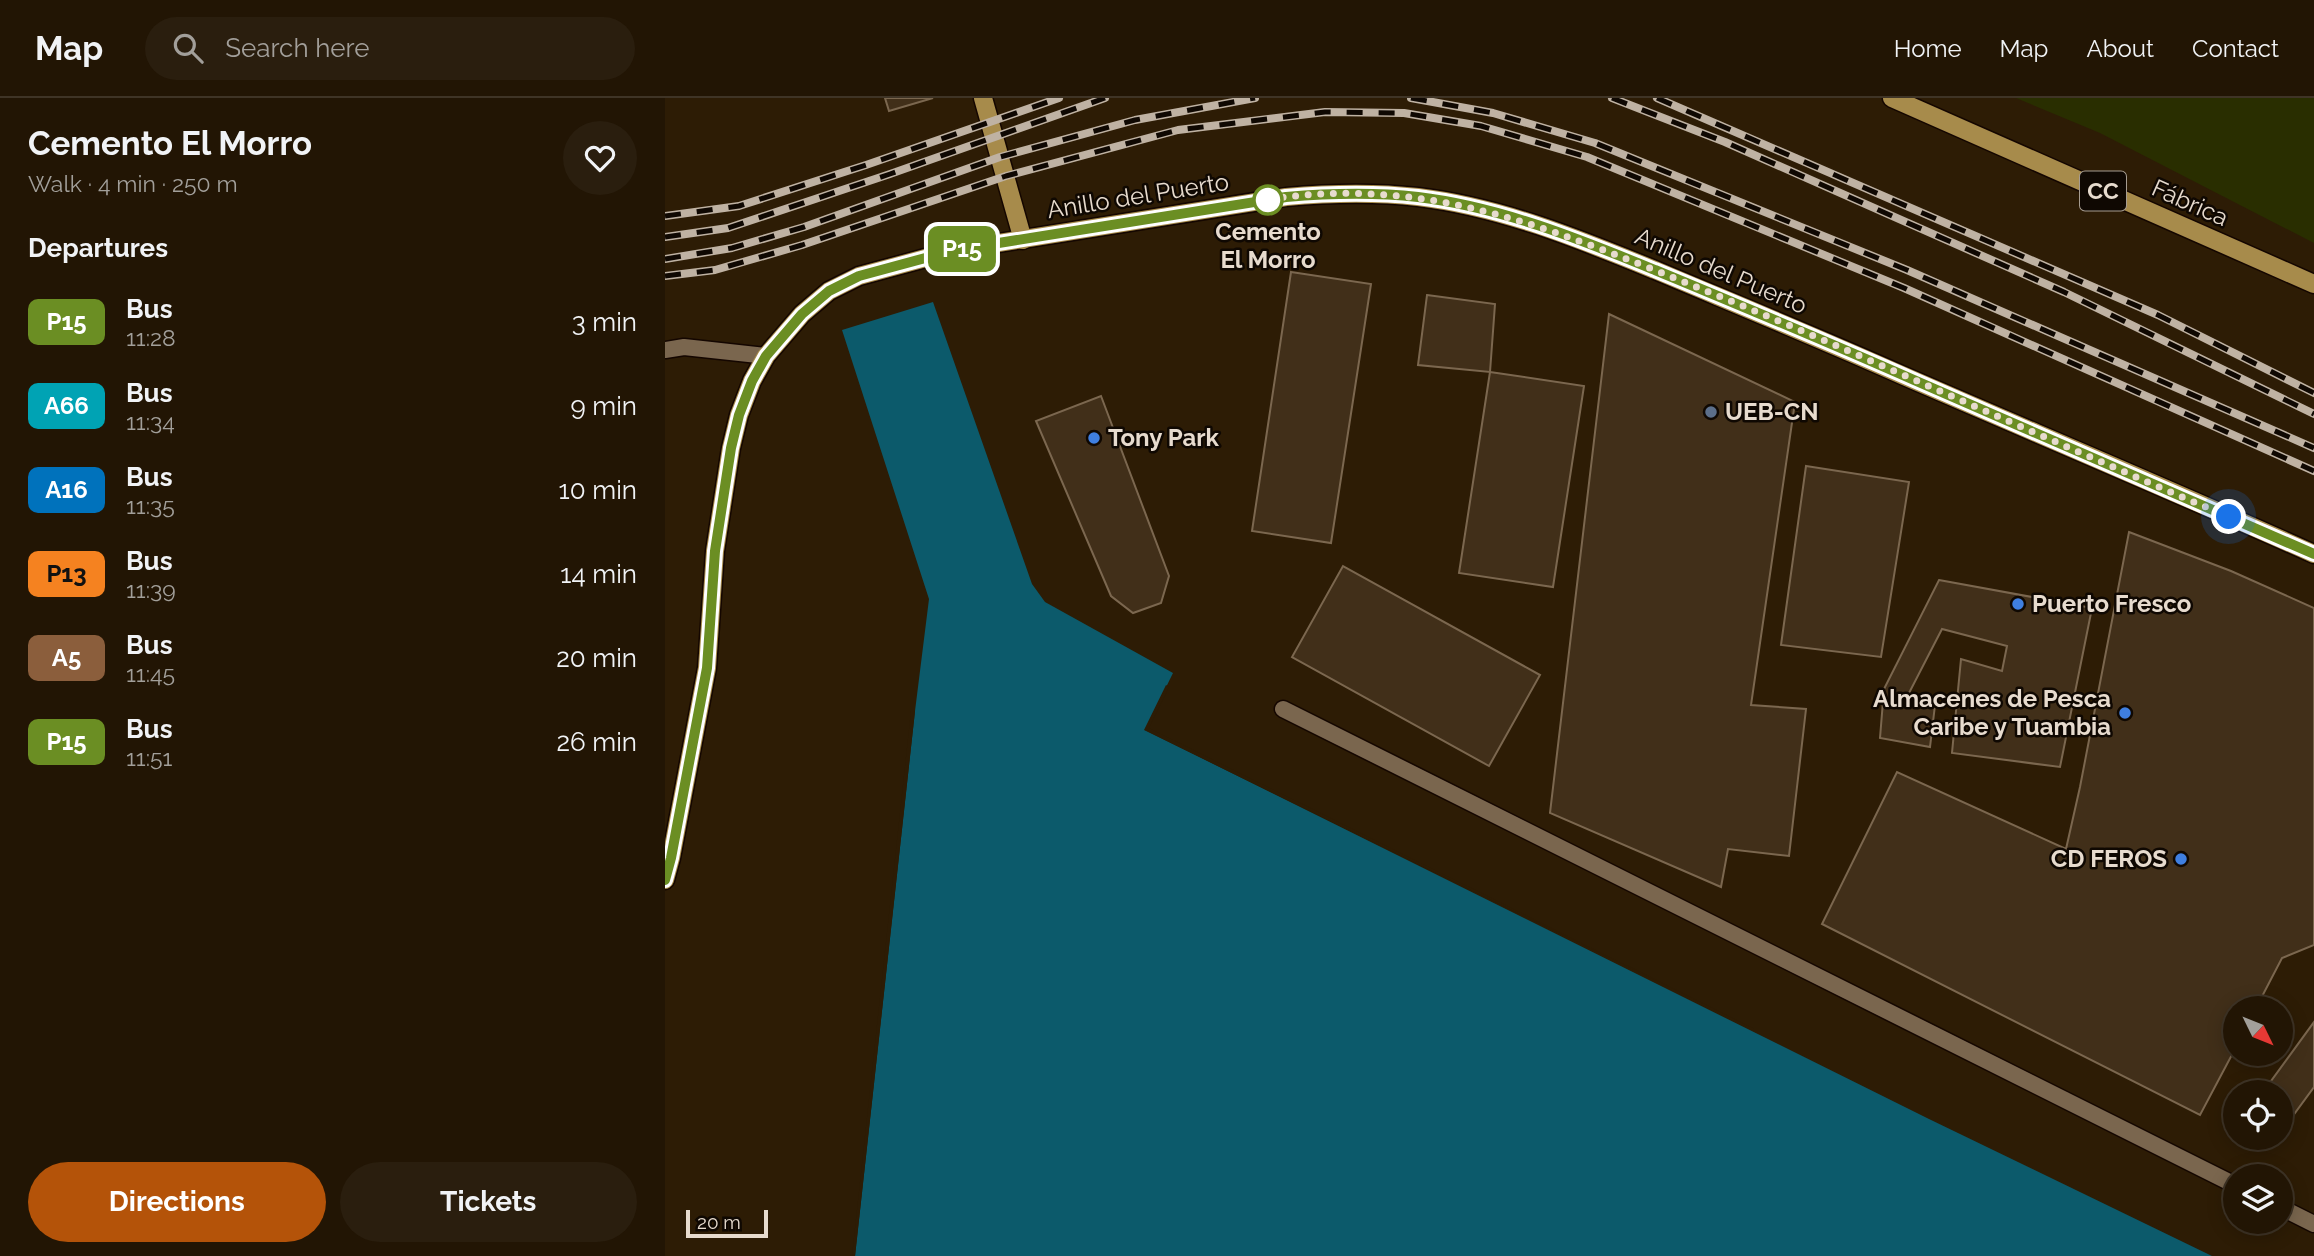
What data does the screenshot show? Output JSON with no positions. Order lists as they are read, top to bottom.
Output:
{
  "streets": {
    "main road": ["CC", "Anillo del Puerto", "Fábrica"]
  },
  "places": [
    "Cemento El Morro",
    "UEB-CN",
    "Tony Park",
    "Puerto Fresco",
    "Almacenes de Pesca Caribe y Tuambia",
    "CD FEROS"
  ],
  "lines": ["bus line P15"],
  "scale_bar": "20 m",
  "north": "bottom right",
  "page": {
    "header": "Map",
    "search": "Search here",
    "nav": [
      "Home",
      "Map",
      "About",
      "Contact"
    ],
    "heading": [
      ["Cemento El Morro", "Walk · 4 min · 250 m"],
      "Departures"
    ],
    "on_map": "P15",
    "list": [
      {
        "mark": "P15",
        "name": "Bus",
        "note": "11:28",
        "value": "3 min"
      },
      {
        "mark": "A66",
        "name": "Bus",
        "note": "11:34",
        "value": "9 min"
      },
      {
        "mark": "A16",
        "name": "Bus",
        "note": "11:35",
        "value": "10 min"
      },
      {
        "mark": "P13",
        "name": "Bus",
        "note": "11:39",
        "value": "14 min"
      },
      {
        "mark": "A5",
        "name": "Bus",
        "note": "11:45",
        "value": "20 min"
      },
      {
        "mark": "P15",
        "name": "Bus",
        "note": "11:51",
        "value": "26 min"
      }
    ],
    "buttons": ["Directions", "Tickets"],
    "scale": "20 m"
  }
}
